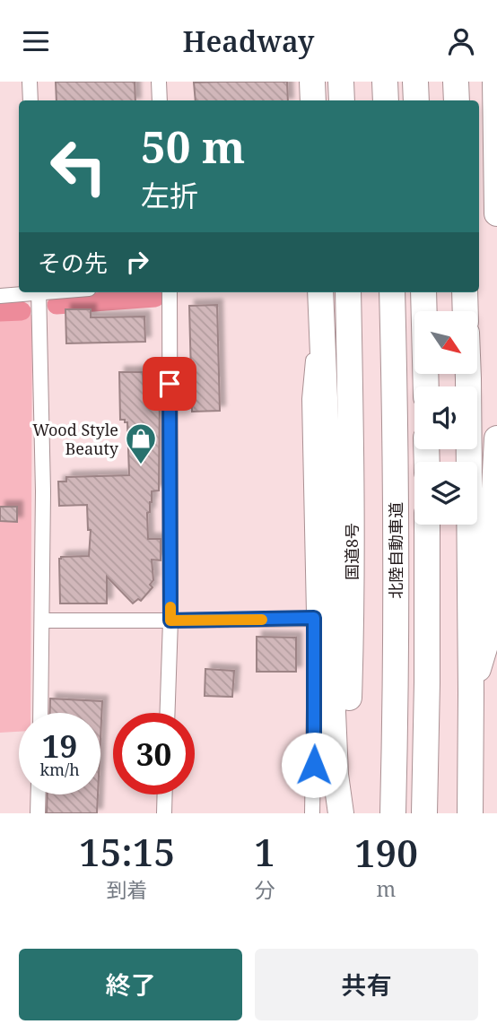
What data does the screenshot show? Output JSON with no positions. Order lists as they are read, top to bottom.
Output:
{
  "streets": {
    "highway": ["北陸自動車道", "国道8号"]
  },
  "places": {
    "shop": ["Wood Style Beauty"]
  },
  "north": "bottom right",
  "page": {
    "header": "Headway",
    "turn": ["50 m", "左折"],
    "then": "その先",
    "speed": "19 km/h",
    "limit": "30",
    "eta": [
      "15:15",
      "到着",
      "1",
      "分",
      "190",
      "m"
    ],
    "buttons": ["終了", "共有"]
  }
}
